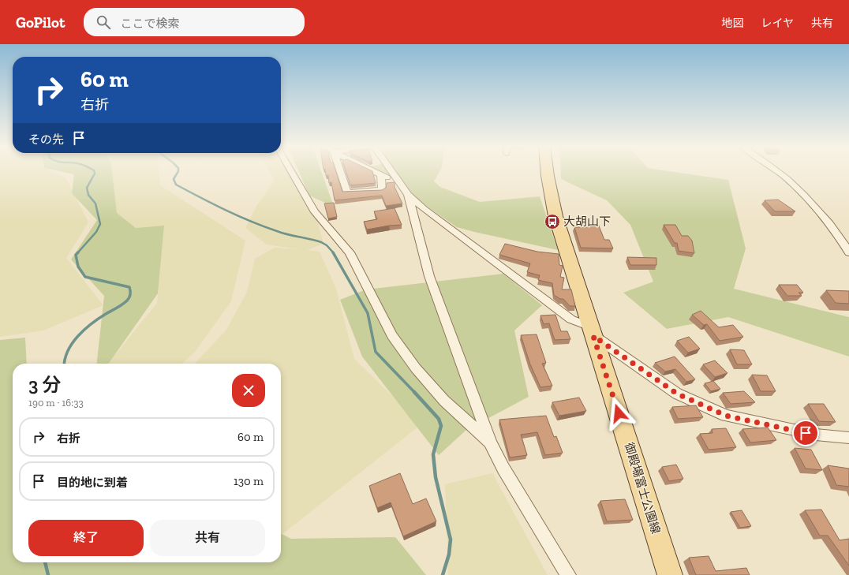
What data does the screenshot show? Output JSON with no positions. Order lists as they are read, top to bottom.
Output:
{
  "streets": {
    "main road": ["御殿場富士公園線"]
  },
  "places": {
    "bus stop": ["大胡山下"]
  },
  "page": {
    "header": "GoPilot",
    "search": "ここで検索",
    "nav": ["地図", "レイヤ", "共有"],
    "turn": ["60 m", "右折"],
    "then": "その先",
    "heading": ["3 分", "190 m · 16:33"],
    "list": [
      {
        "name": "右折",
        "value": "60 m"
      },
      {
        "name": "目的地に到着",
        "value": "130 m"
      }
    ],
    "buttons": ["終了", "共有"]
  }
}
